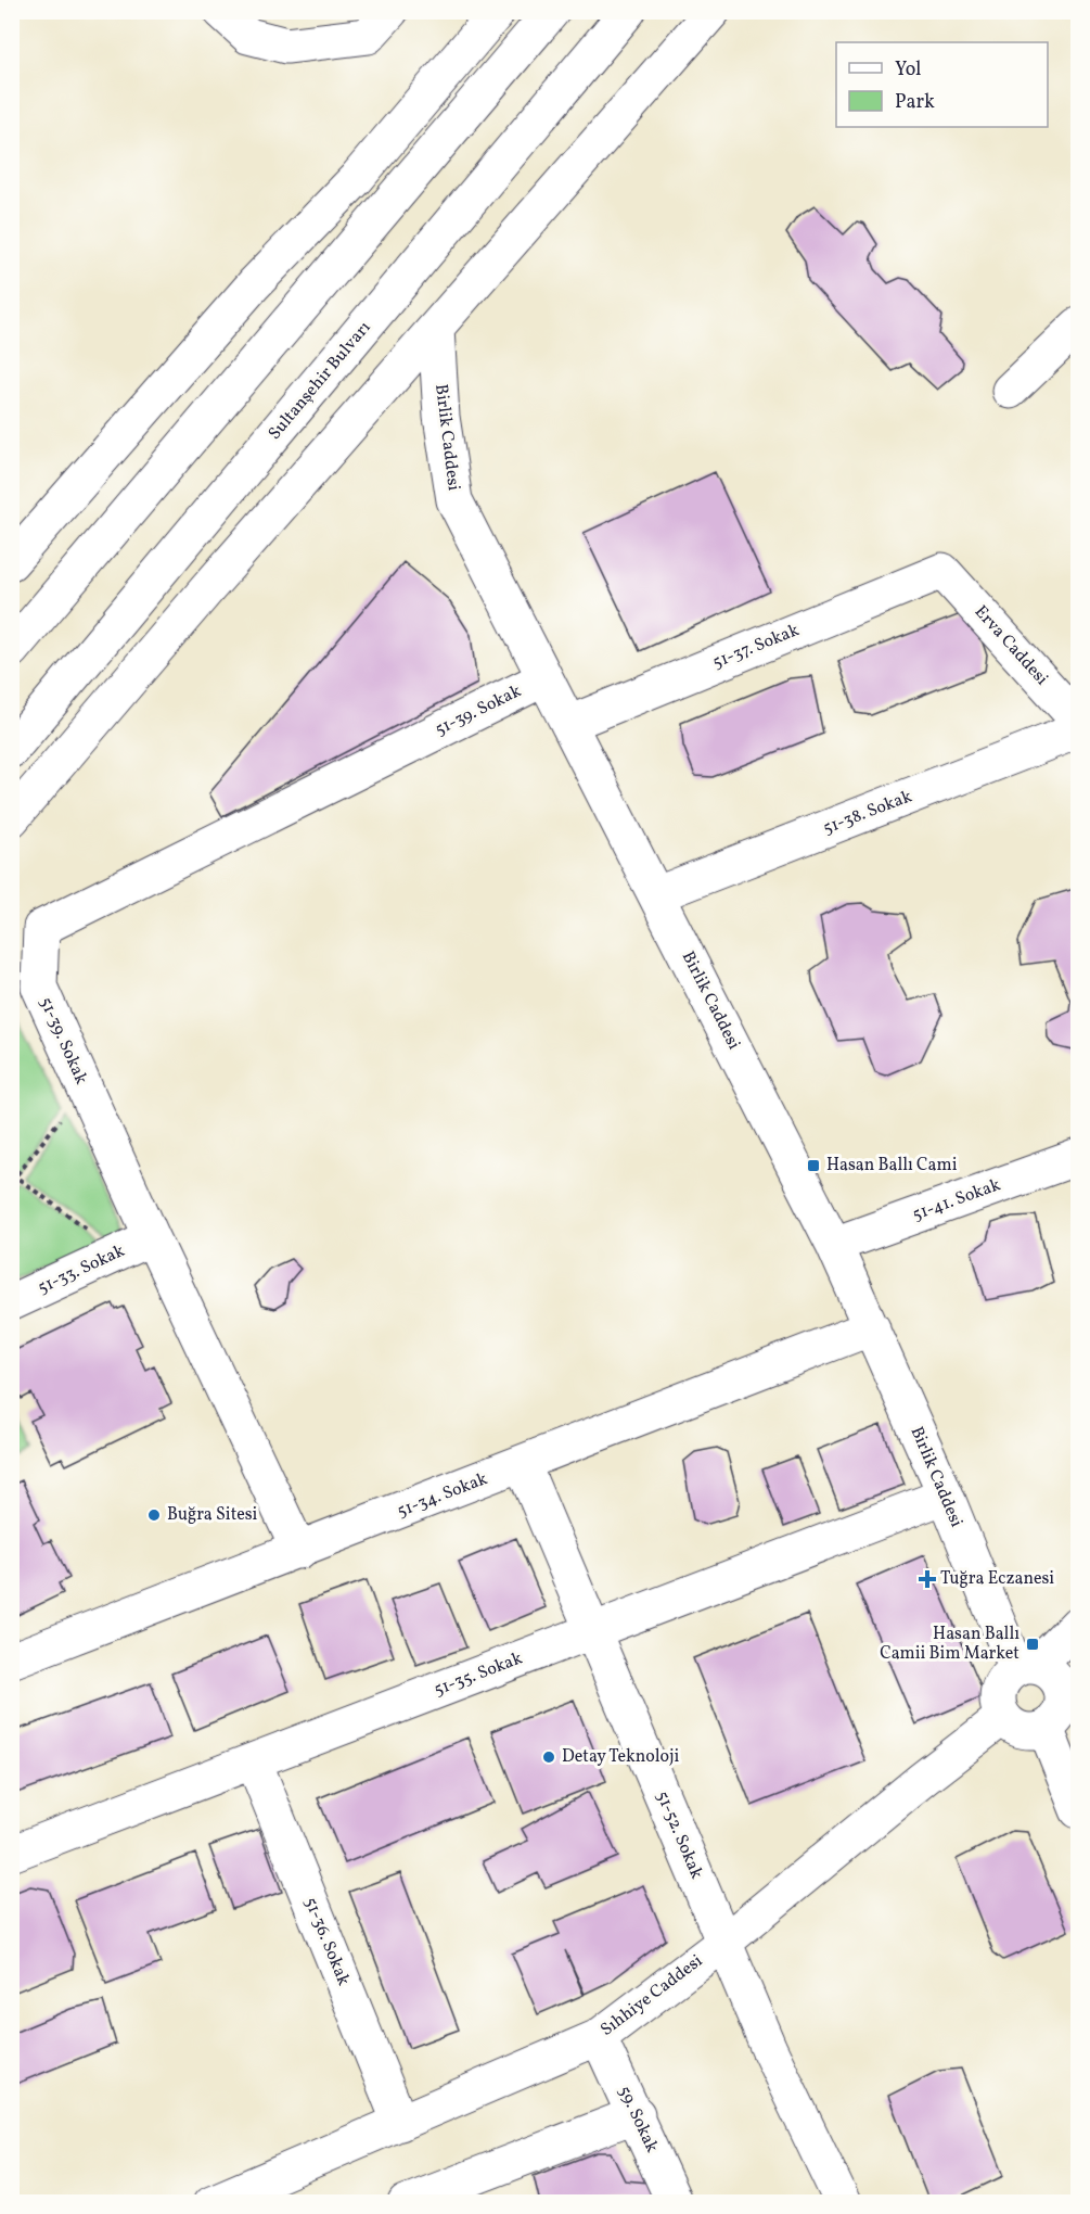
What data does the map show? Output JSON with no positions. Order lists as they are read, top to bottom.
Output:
{
  "streets": {
    "main road": [
      "Sultanşehir Bulvarı",
      "Birlik Caddesi",
      "Erva Caddesi",
      "51-37. Sokak",
      "51-39. Sokak",
      "51-38. Sokak",
      "51-41. Sokak",
      "51-33. Sokak",
      "51-34. Sokak",
      "51-35. Sokak",
      "51-52. Sokak",
      "51-36. Sokak",
      "Sıhhiye Caddesi",
      "59. Sokak"
    ]
  },
  "crossings": [
    ["Birlik Caddesi", "51-37. Sokak"],
    ["Birlik Caddesi", "51-39. Sokak"],
    ["Birlik Caddesi", "51-38. Sokak"],
    ["Birlik Caddesi", "51-41. Sokak"],
    ["Birlik Caddesi", "51-34. Sokak"],
    ["Birlik Caddesi", "51-35. Sokak"],
    ["Birlik Caddesi", "Sıhhiye Caddesi"],
    ["Erva Caddesi", "51-37. Sokak"],
    ["51-39. Sokak", "51-33. Sokak"],
    ["51-39. Sokak", "51-34. Sokak"],
    ["51-34. Sokak", "51-52. Sokak"],
    ["51-35. Sokak", "51-52. Sokak"],
    ["51-35. Sokak", "51-36. Sokak"],
    ["51-52. Sokak", "Sıhhiye Caddesi"],
    ["51-36. Sokak", "Sıhhiye Caddesi"],
    ["Sıhhiye Caddesi", "59. Sokak"]
  ],
  "places": {
    "transit": ["Hasan Ballı Cami", "Hasan Ballı Camii Bim Market"],
    "other": ["Buğra Sitesi", "Detay Teknoloji"],
    "health": ["Tuğra Eczanesi"]
  },
  "legend": ["Yol", "Park"]
}
